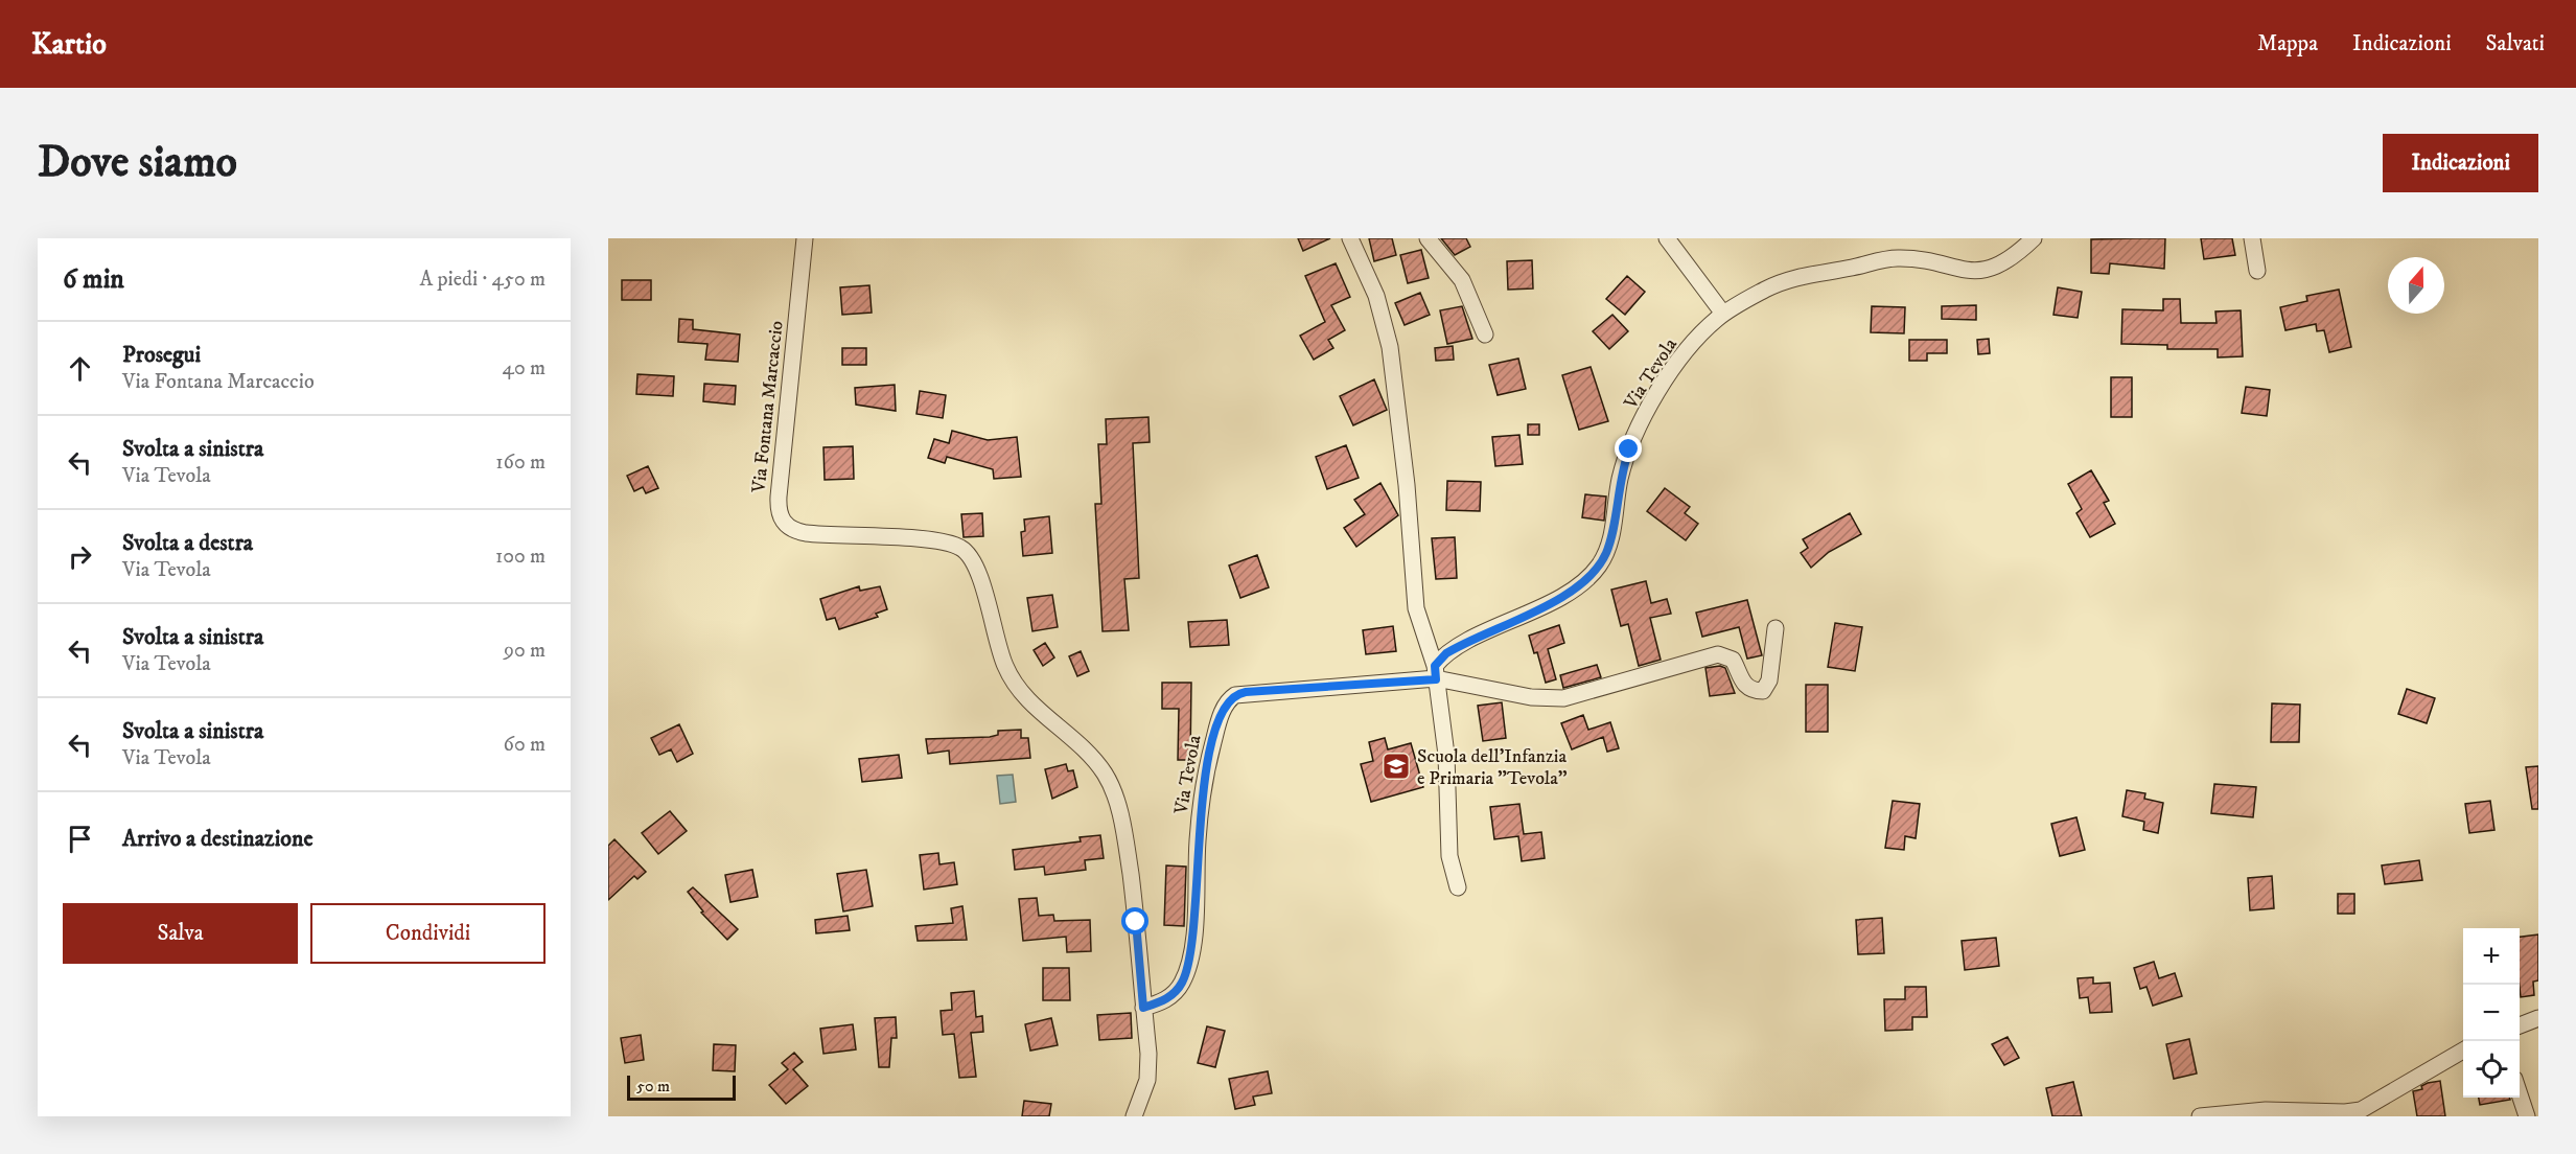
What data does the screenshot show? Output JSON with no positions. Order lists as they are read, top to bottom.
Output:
{
  "streets": {
    "street": ["Via Tevola", "Via Fontana Marcaccio"]
  },
  "crossings": [
    ["Via Tevola", "Via Fontana Marcaccio"]
  ],
  "places": {
    "school or university": ["Scuola dell'Infanzia e Primaria \"Tevola\""]
  },
  "scale_bar": "50 m",
  "north": "top",
  "page": {
    "header": "Kartio",
    "nav": ["Mappa", "Indicazioni", "Salvati"],
    "buttons": [
      "Indicazioni",
      ["Salva", "Condividi"]
    ],
    "title": "Dove siamo",
    "heading": ["6 min", "A piedi · 450 m"],
    "list": [
      ["Prosegui", "Via Fontana Marcaccio", "40 m"],
      ["Svolta a sinistra", "Via Tevola", "160 m"],
      ["Svolta a destra", "Via Tevola", "100 m"],
      ["Svolta a sinistra", "Via Tevola", "90 m"],
      ["Svolta a sinistra", "Via Tevola", "60 m"],
      "Arrivo a destinazione"
    ],
    "map_buttons": ["+", "−"],
    "scale": "50 m"
  }
}
